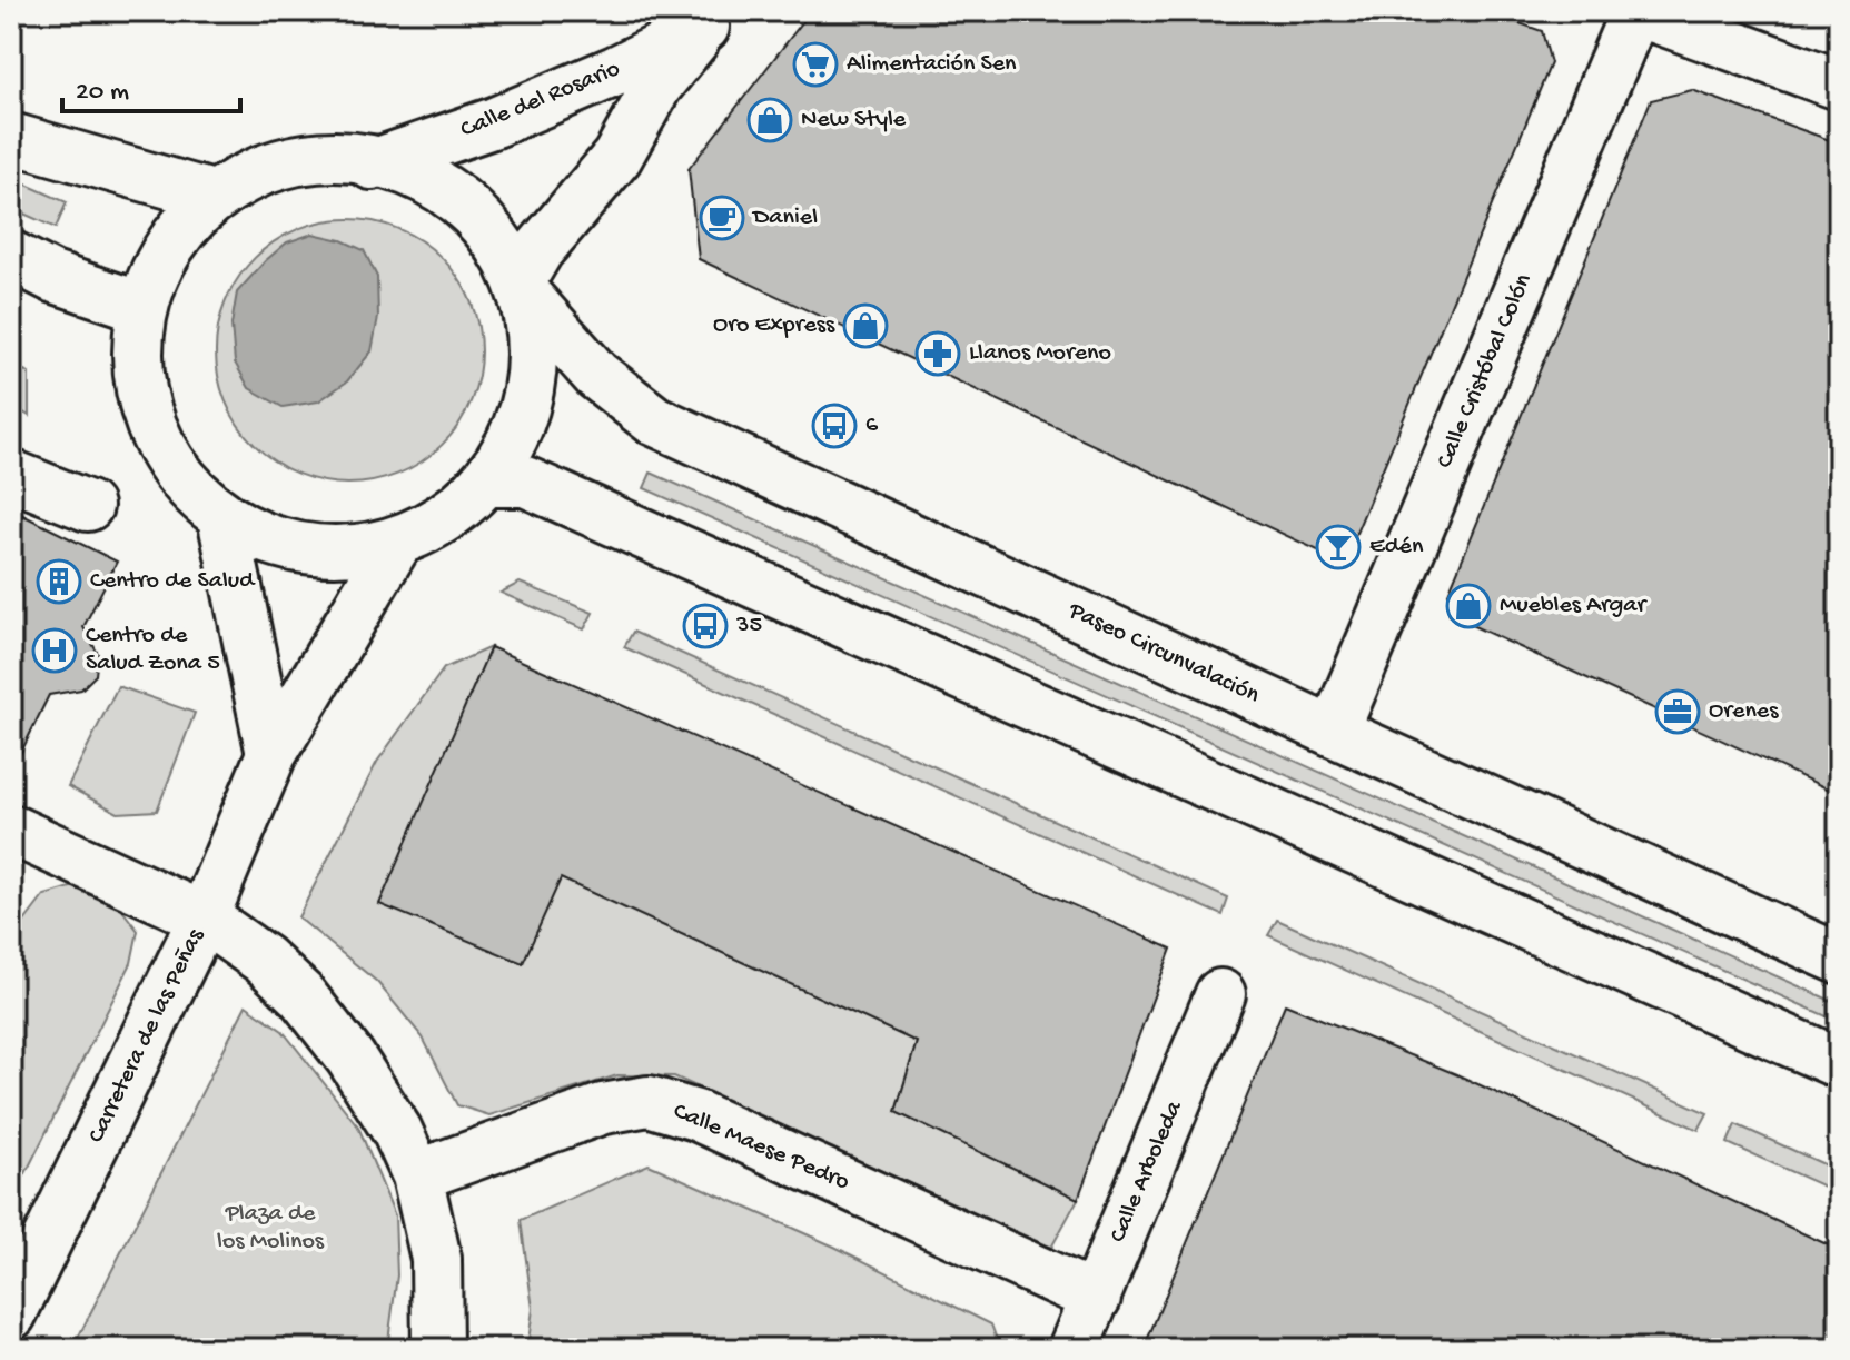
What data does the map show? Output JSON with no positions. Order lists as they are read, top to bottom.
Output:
{
  "streets": {
    "main road": [
      "Calle del Rosario",
      "Calle Cristóbal Colón",
      "Paseo Circunvalación",
      "Carretera de las Peñas",
      "Calle Maese Pedro",
      "Calle Arboleda"
    ]
  },
  "crossings": [
    ["Calle del Rosario", "Paseo Circunvalación"],
    ["Calle Cristóbal Colón", "Paseo Circunvalación"],
    ["Calle Maese Pedro", "Calle Arboleda"]
  ],
  "parks": ["Plaza de los Molinos"],
  "places": {
    "supermarket": ["Alimentación Sen"],
    "shop": ["New Style", "Oro Express", "Muebles Argar"],
    "cafe": ["Daniel"],
    "pharmacy": ["Llanos Moreno"],
    "bus stop": ["6", "35"],
    "bar": ["Edén"],
    "building": ["Centro de Salud"],
    "hospital": ["Centro de Salud Zona 5"],
    "office": ["Orenes"]
  },
  "scale_bar": "20 m"
}
